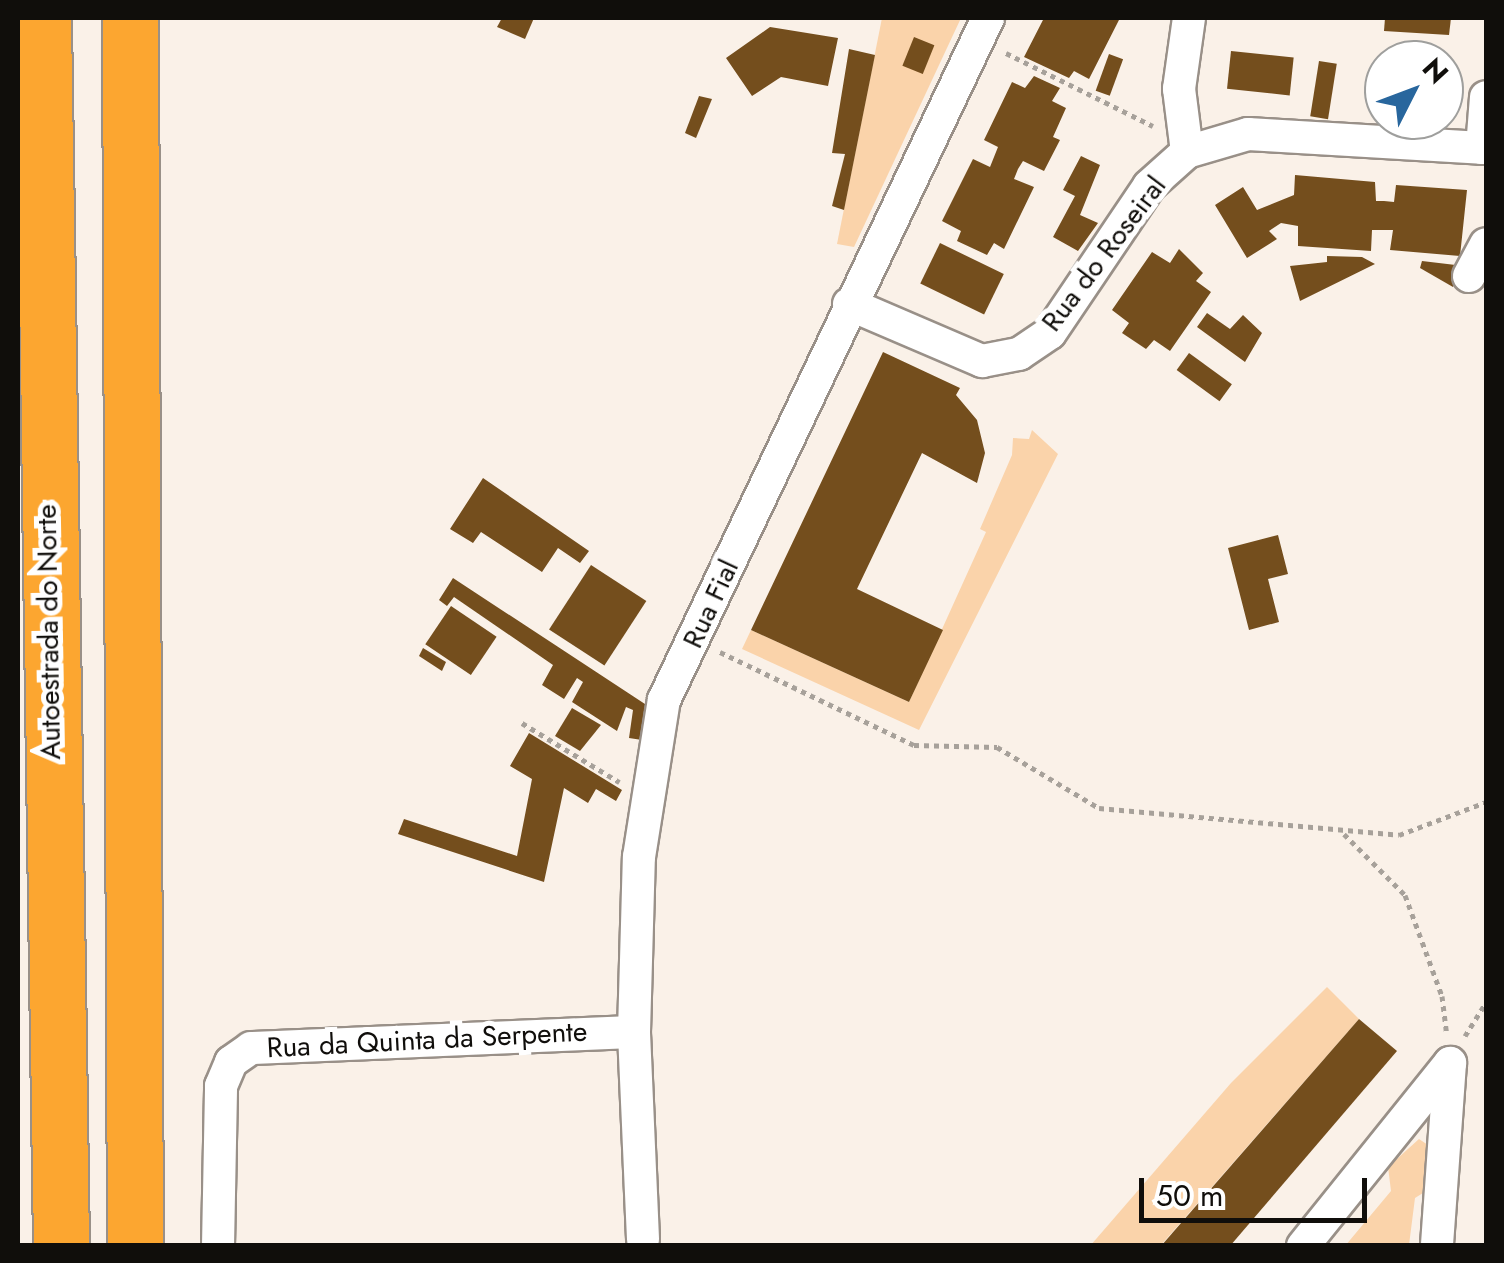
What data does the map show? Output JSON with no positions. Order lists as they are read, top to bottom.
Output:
{
  "streets": {
    "highway": ["Autoestrada do Norte"],
    "street": ["Rua do Roseiral", "Rua Fial", "Rua da Quinta da Serpente"]
  },
  "crossings": [
    ["Rua do Roseiral", "Rua Fial"],
    ["Rua Fial", "Rua da Quinta da Serpente"]
  ],
  "scale_bar": "50 m",
  "north": "top right"
}
